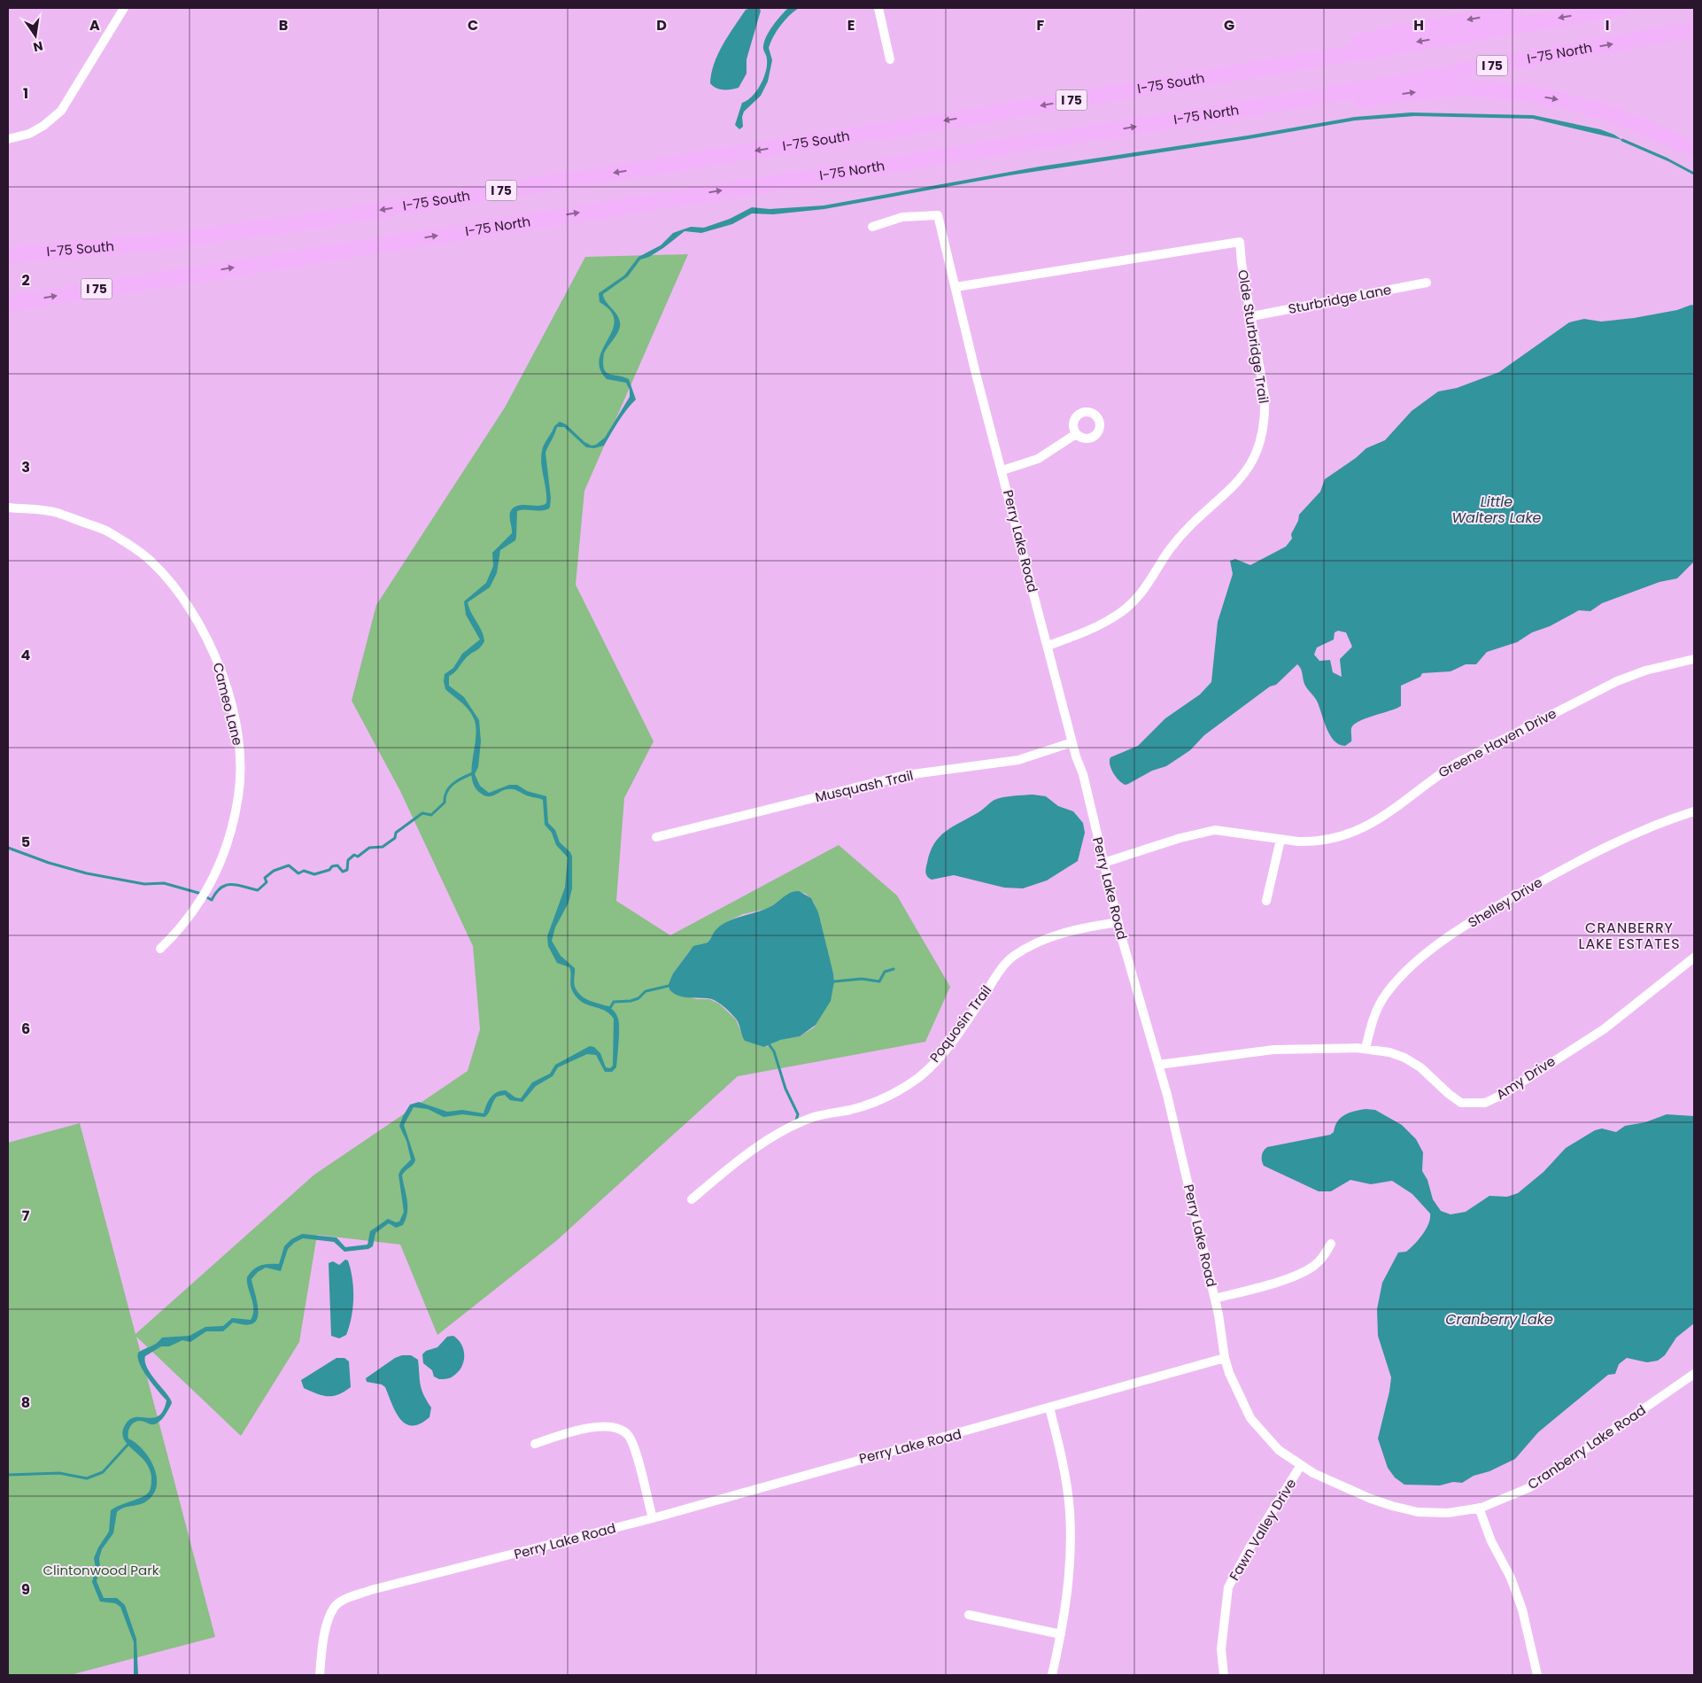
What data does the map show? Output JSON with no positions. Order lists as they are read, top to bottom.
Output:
{
  "streets": {
    "highway": ["I-75 North", "I 75", "I-75 South"],
    "street": [
      "Sturbridge Lane",
      "Olde Sturbridge Trail",
      "Perry Lake Road",
      "Cameo Lane",
      "Greene Haven Drive",
      "Musquash Trail",
      "Shelley Drive",
      "Poquosin Trail",
      "Amy Drive",
      "Cranberry Lake Road",
      "Fawn Valley Drive"
    ]
  },
  "crossings": [
    ["Sturbridge Lane", "Olde Sturbridge Trail"],
    ["Olde Sturbridge Trail", "Perry Lake Road"],
    ["Perry Lake Road", "Greene Haven Drive"],
    ["Perry Lake Road", "Musquash Trail"],
    ["Perry Lake Road", "Poquosin Trail"],
    ["Perry Lake Road", "Amy Drive"],
    ["Perry Lake Road", "Cranberry Lake Road"],
    ["Shelley Drive", "Amy Drive"],
    ["Cranberry Lake Road", "Fawn Valley Drive"]
  ],
  "districts": ["CRANBERRY LAKE ESTATES"],
  "water": ["Little Walters Lake", "Cranberry Lake"],
  "parks": ["Clintonwood Park"],
  "north": "bottom",
  "grid": {
    "columns": [
      "A",
      "B",
      "C",
      "D",
      "E",
      "F",
      "G",
      "H",
      "I"
    ],
    "rows": [
      "1",
      "2",
      "3",
      "4",
      "5",
      "6",
      "7",
      "8",
      "9"
    ]
  }
}
